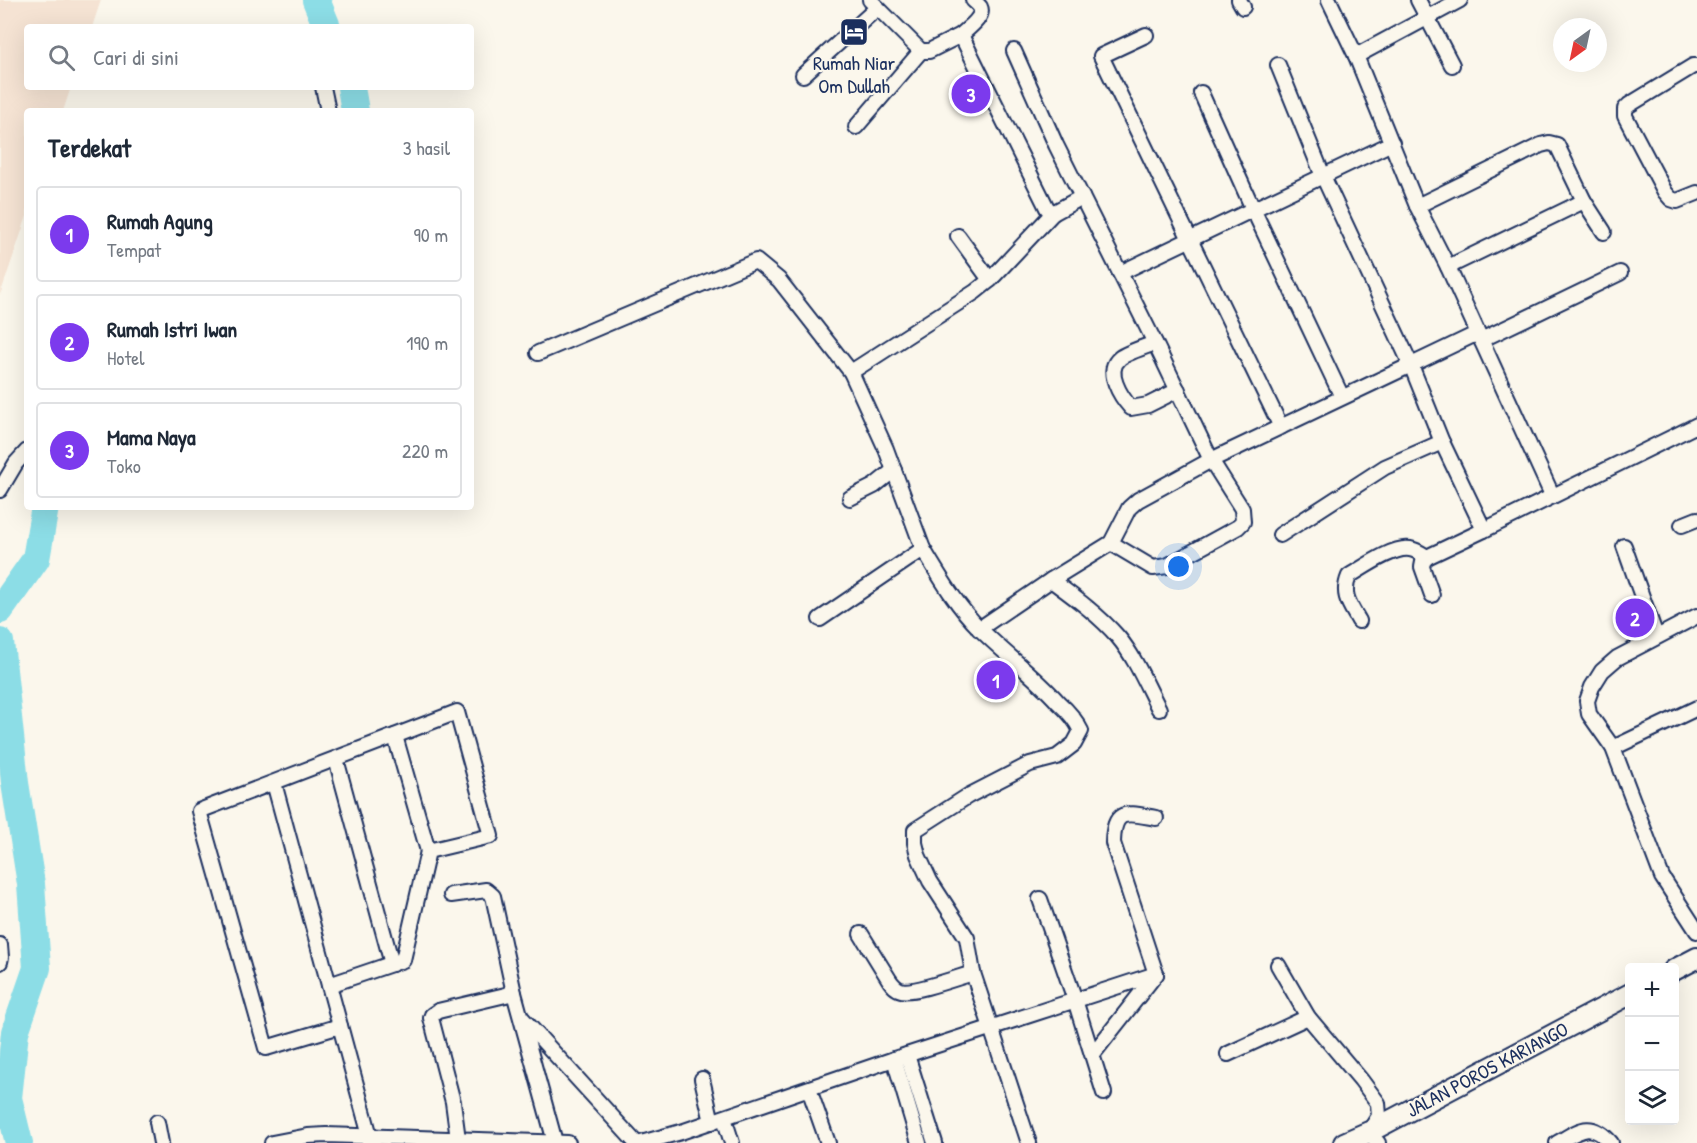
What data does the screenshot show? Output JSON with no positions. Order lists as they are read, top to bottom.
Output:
{
  "streets": {
    "main road": ["JALAN POROS KARIANGO"]
  },
  "places": {
    "hotel": ["Rumah Niar Om Dullah"]
  },
  "north": "bottom left",
  "page": {
    "search": "Cari di sini",
    "pins": ["3", "2", "1"],
    "heading": ["Terdekat", "3 hasil"],
    "list": [
      {
        "mark": "1",
        "name": "Rumah Agung",
        "note": "Tempat",
        "value": "90 m"
      },
      {
        "mark": "2",
        "name": "Rumah Istri Iwan",
        "note": "Hotel",
        "value": "190 m"
      },
      {
        "mark": "3",
        "name": "Mama Naya",
        "note": "Toko",
        "value": "220 m"
      }
    ],
    "map_buttons": ["+", "−"]
  }
}
